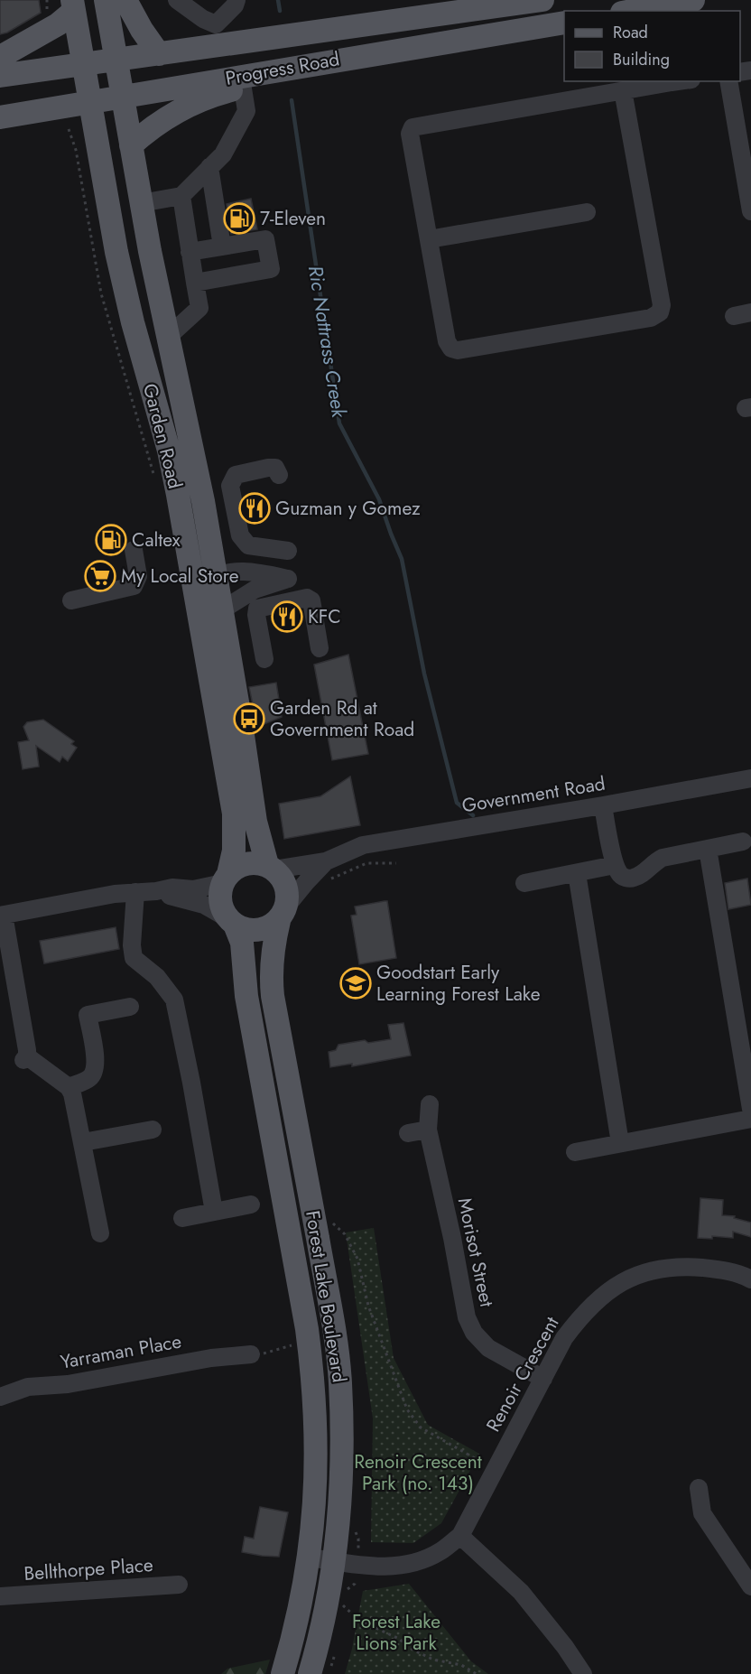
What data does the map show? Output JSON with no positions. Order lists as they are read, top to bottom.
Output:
{
  "streets": {
    "main road": ["Progress Road", "Garden Road", "Forest Lake Boulevard"],
    "street": [
      "Government Road",
      "Morisot Street",
      "Yarraman Place",
      "Renoir Crescent",
      "Bellthorpe Place"
    ]
  },
  "crossings": [
    ["Progress Road", "Garden Road"],
    ["Garden Road", "Government Road"],
    ["Garden Road", "Forest Lake Boulevard"],
    ["Government Road", "Forest Lake Boulevard"],
    ["Morisot Street", "Renoir Crescent"],
    ["Forest Lake Boulevard", "Renoir Crescent"]
  ],
  "water": ["Ric Nattrass Creek"],
  "parks": ["Renoir Crescent Park (no. 143)", "Forest Lake Lions Park"],
  "places": {
    "fuel station": ["7-Eleven", "Caltex"],
    "restaurant": ["Guzman y Gomez", "KFC"],
    "supermarket": ["My Local Store"],
    "bus stop": ["Garden Rd at Government Road"],
    "school or university": ["Goodstart Early Learning Forest Lake"]
  },
  "legend": ["Road", "Building"]
}
